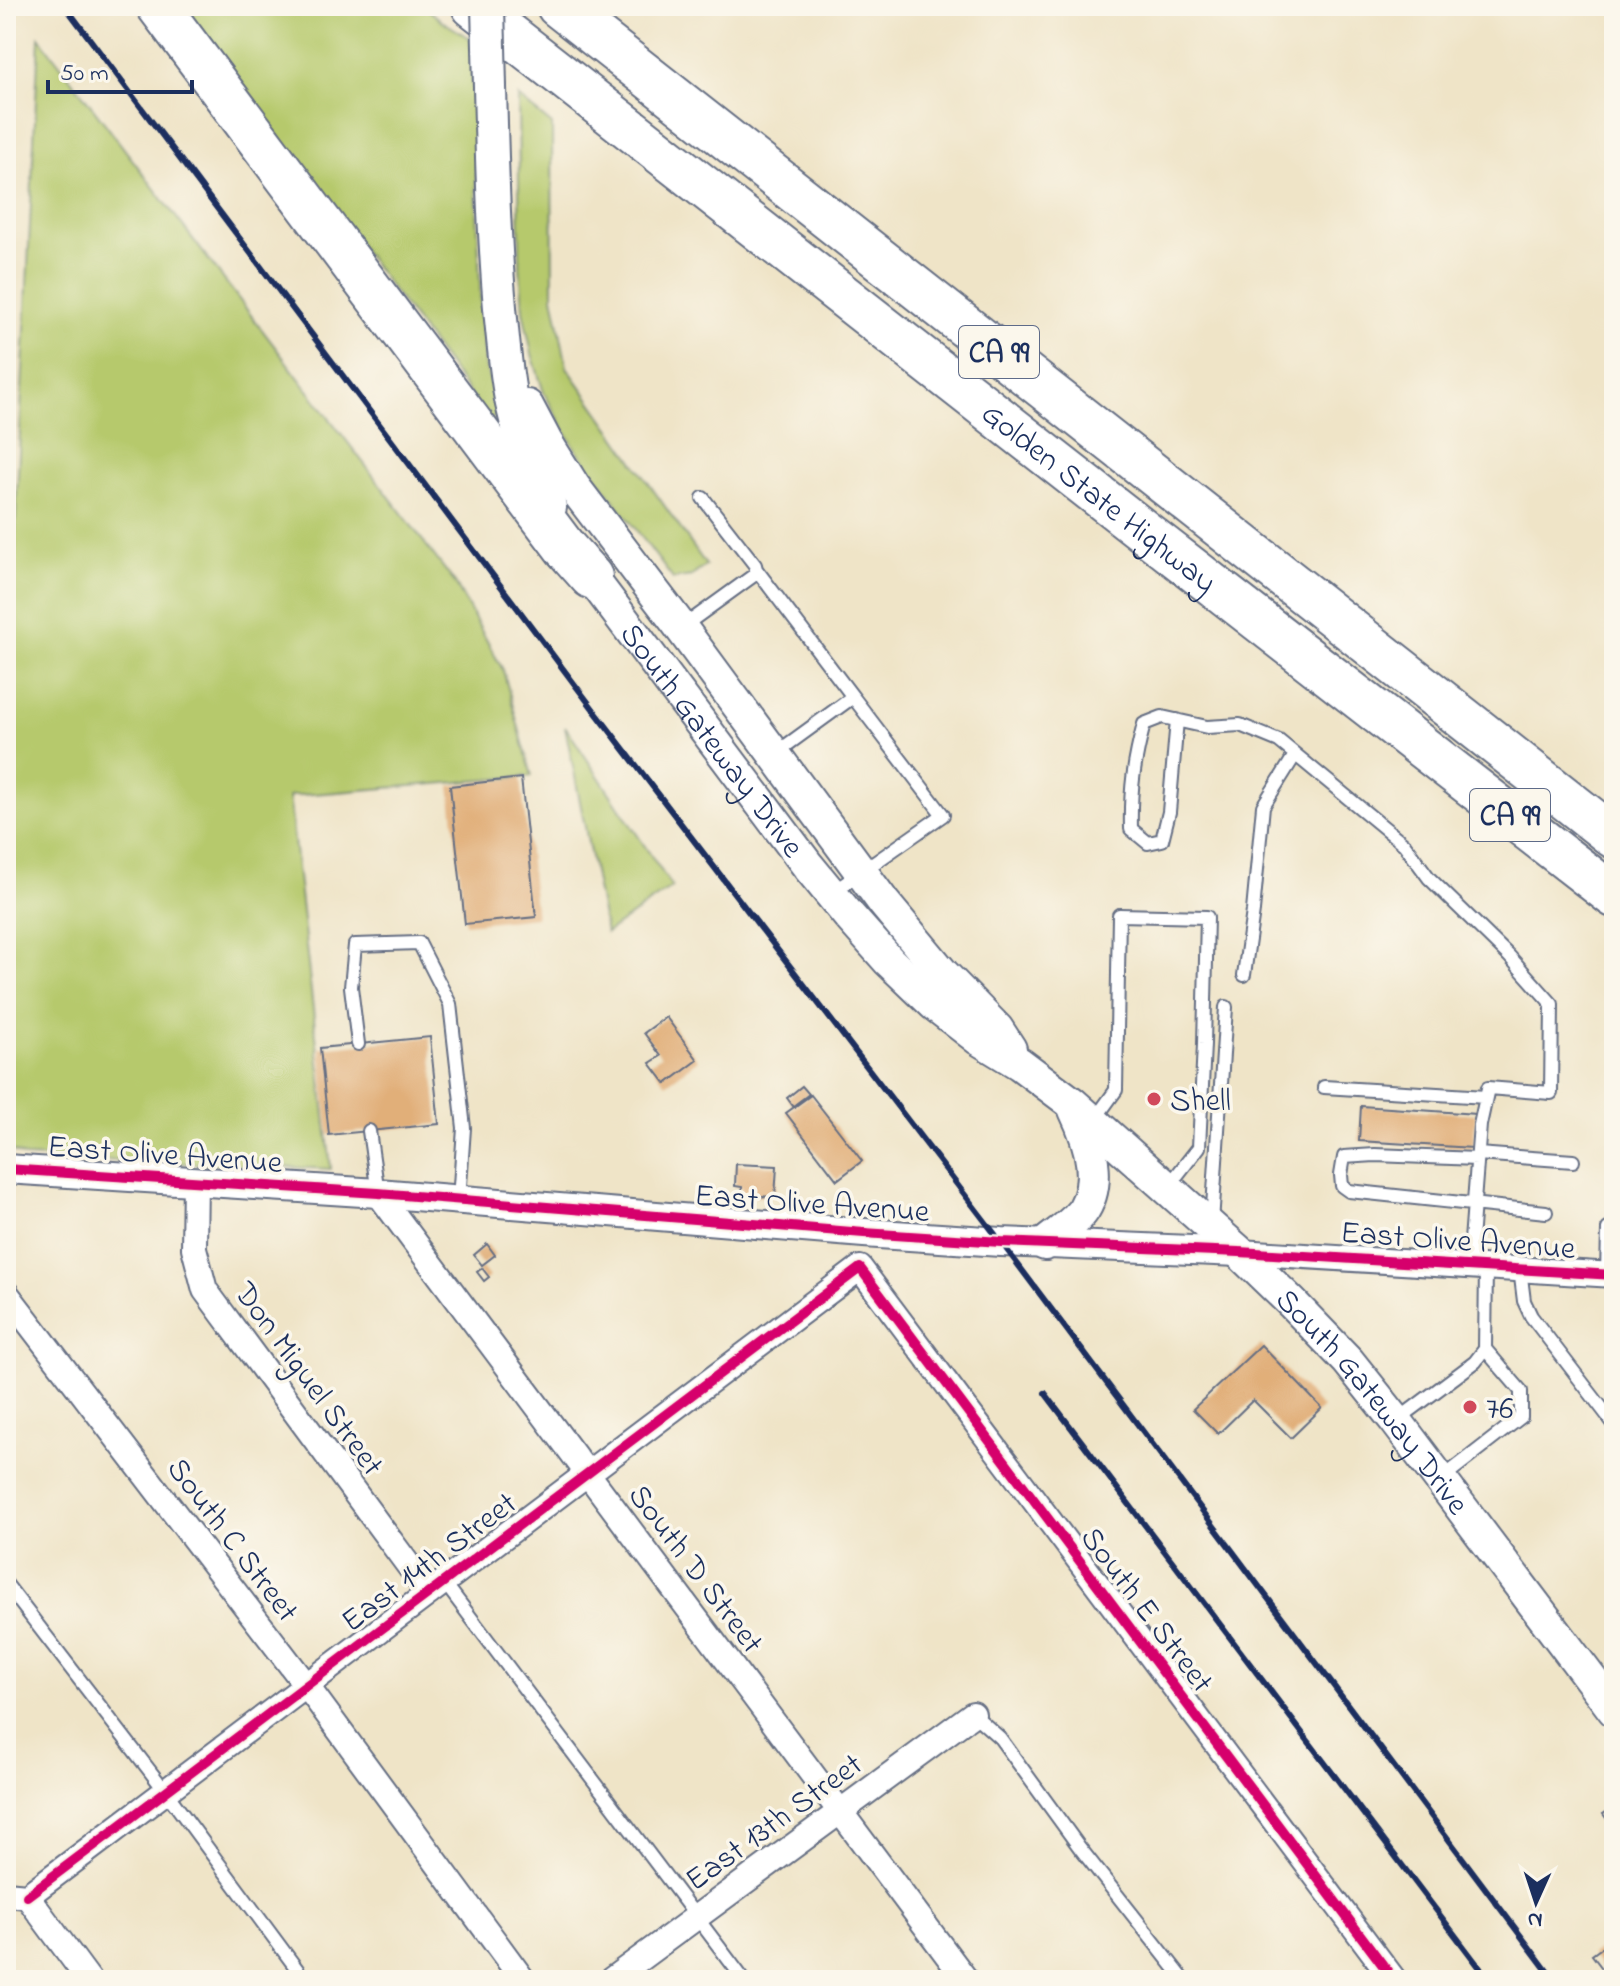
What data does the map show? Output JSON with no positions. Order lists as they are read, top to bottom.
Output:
{
  "streets": {
    "highway": ["CA 99", "Golden State Highway"],
    "main road": ["South Gateway Drive"],
    "street": [
      "East Olive Avenue",
      "Don Miguel Street",
      "South C Street",
      "East 14th Street",
      "South D Street",
      "South E Street",
      "East 13th Street"
    ]
  },
  "crossings": [
    ["South Gateway Drive", "East Olive Avenue"],
    ["East Olive Avenue", "Don Miguel Street"],
    ["East Olive Avenue", "South D Street"],
    ["Don Miguel Street", "East 14th Street"],
    ["South C Street", "East 14th Street"],
    ["East 14th Street", "South D Street"],
    ["East 14th Street", "South E Street"],
    ["South D Street", "East 13th Street"]
  ],
  "places": ["Shell", "76"],
  "scale_bar": "50 m",
  "north": "bottom"
}
